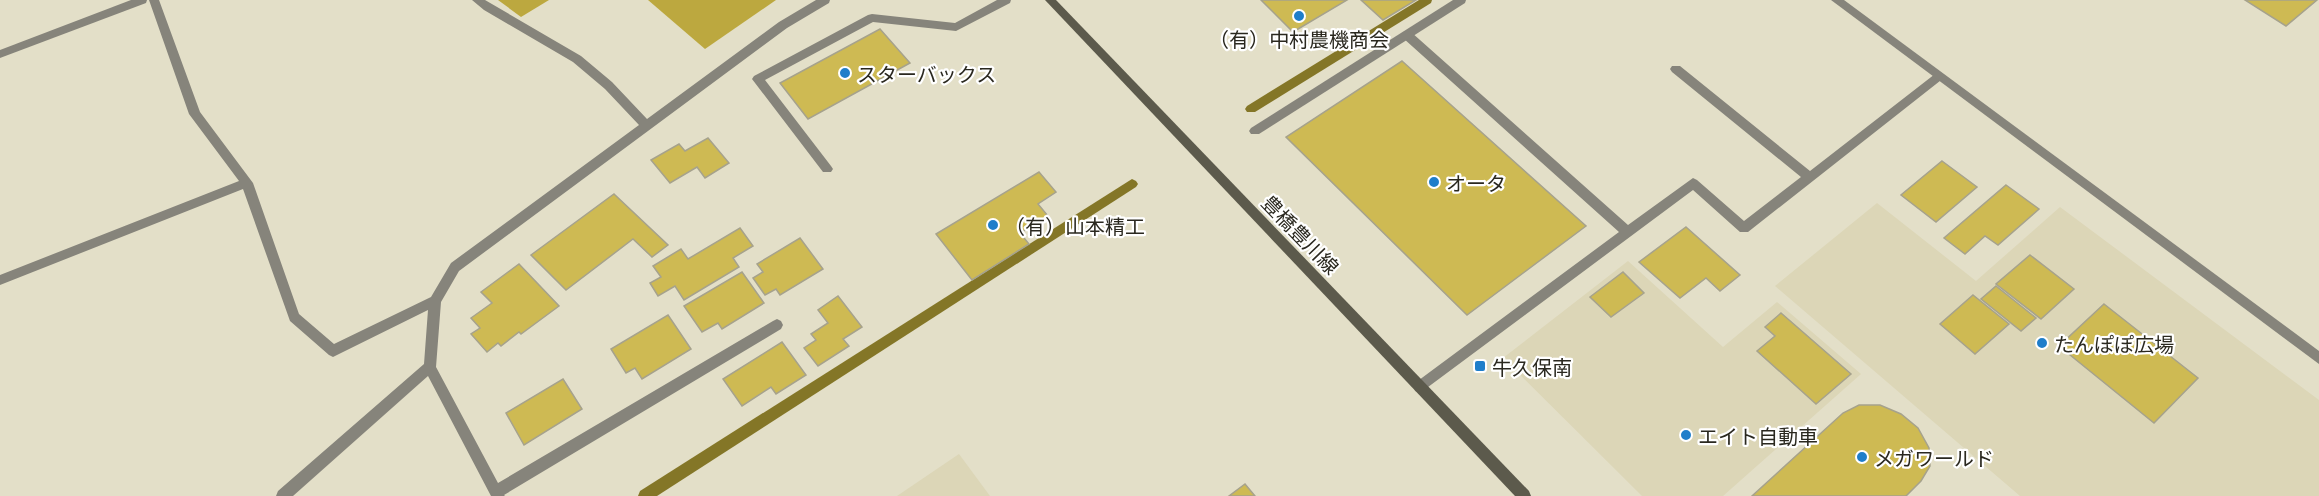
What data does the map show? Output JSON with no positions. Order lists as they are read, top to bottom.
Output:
{
  "streets": {
    "main road": ["豊橋豊川線"]
  },
  "places": {
    "other": [
      "（有）中村農機商会",
      "スターバックス",
      "オータ",
      "（有）山本精工",
      "たんぽぽ広場",
      "エイト自動車",
      "メガワールド"
    ],
    "transit": ["牛久保南"]
  }
}
